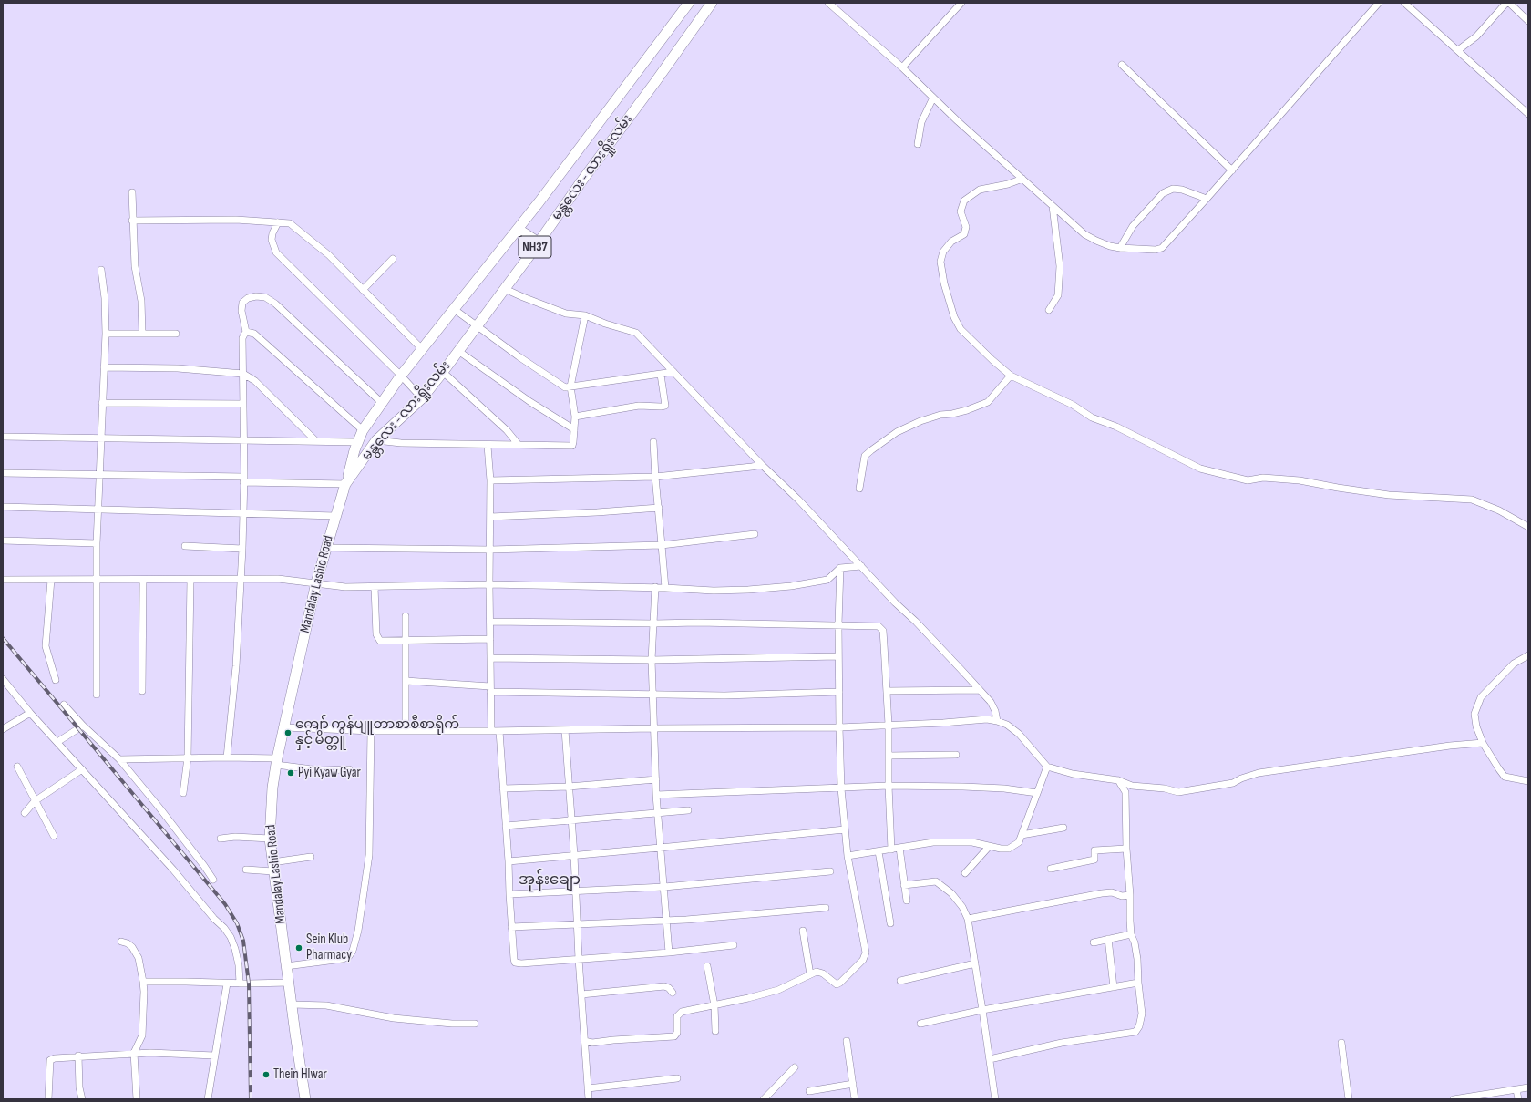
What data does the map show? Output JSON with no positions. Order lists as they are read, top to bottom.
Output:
{
  "streets": {
    "highway": ["မန္တလေး - လားရှိုးလမ်း", "NH37", "Mandalay Lashio Road"]
  },
  "crossings": [
    ["မန္တလေး - လားရှိုးလမ်း", "Mandalay Lashio Road"]
  ],
  "districts": ["အုန်းချော"],
  "places": [
    "ကျော် ကွန်ပျူတာစာစီစာရိုက် နှင့် မိတ္တူ",
    "Pyi Kyaw Gyar",
    "Sein Klub Pharmacy",
    "Thein Hlwar"
  ]
}
